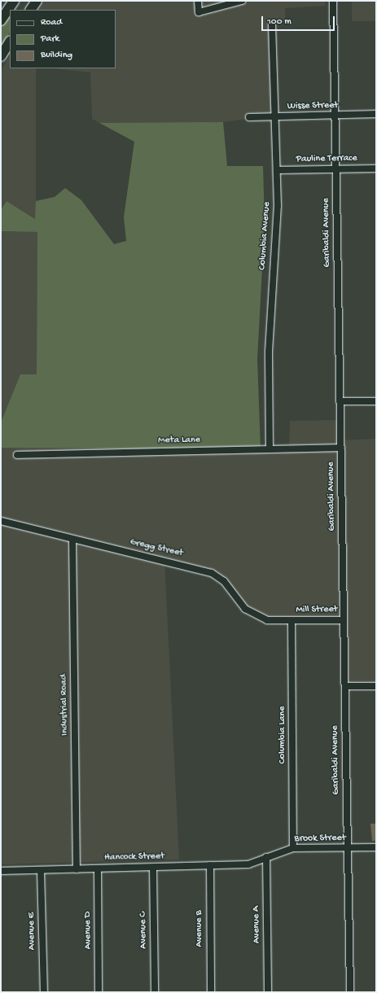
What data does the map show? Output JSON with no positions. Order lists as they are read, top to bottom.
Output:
{
  "streets": {
    "street": [
      "Wisse Street",
      "Pauline Terrace",
      "Garibaldi Avenue",
      "Columbia Avenue",
      "Meta Lane",
      "Gregg Street",
      "Mill Street",
      "Industrial Road",
      "Columbia Lane",
      "Brook Street",
      "Hancock Street",
      "Avenue A",
      "Avenue B",
      "Avenue D",
      "Avenue C",
      "Avenue E"
    ]
  },
  "crossings": [
    ["Wisse Street", "Garibaldi Avenue"],
    ["Wisse Street", "Columbia Avenue"],
    ["Pauline Terrace", "Garibaldi Avenue"],
    ["Pauline Terrace", "Columbia Avenue"],
    ["Garibaldi Avenue", "Meta Lane"],
    ["Garibaldi Avenue", "Mill Street"],
    ["Garibaldi Avenue", "Brook Street"],
    ["Columbia Avenue", "Meta Lane"],
    ["Gregg Street", "Mill Street"],
    ["Gregg Street", "Industrial Road"],
    ["Gregg Street", "Columbia Lane"],
    ["Mill Street", "Columbia Lane"],
    ["Industrial Road", "Hancock Street"],
    ["Columbia Lane", "Brook Street"],
    ["Brook Street", "Hancock Street"],
    ["Brook Street", "Avenue A"],
    ["Hancock Street", "Avenue A"],
    ["Hancock Street", "Avenue B"],
    ["Hancock Street", "Avenue D"],
    ["Hancock Street", "Avenue C"],
    ["Hancock Street", "Avenue E"]
  ],
  "legend": ["Road", "Park", "Building"],
  "scale_bar": "100 m"
}
